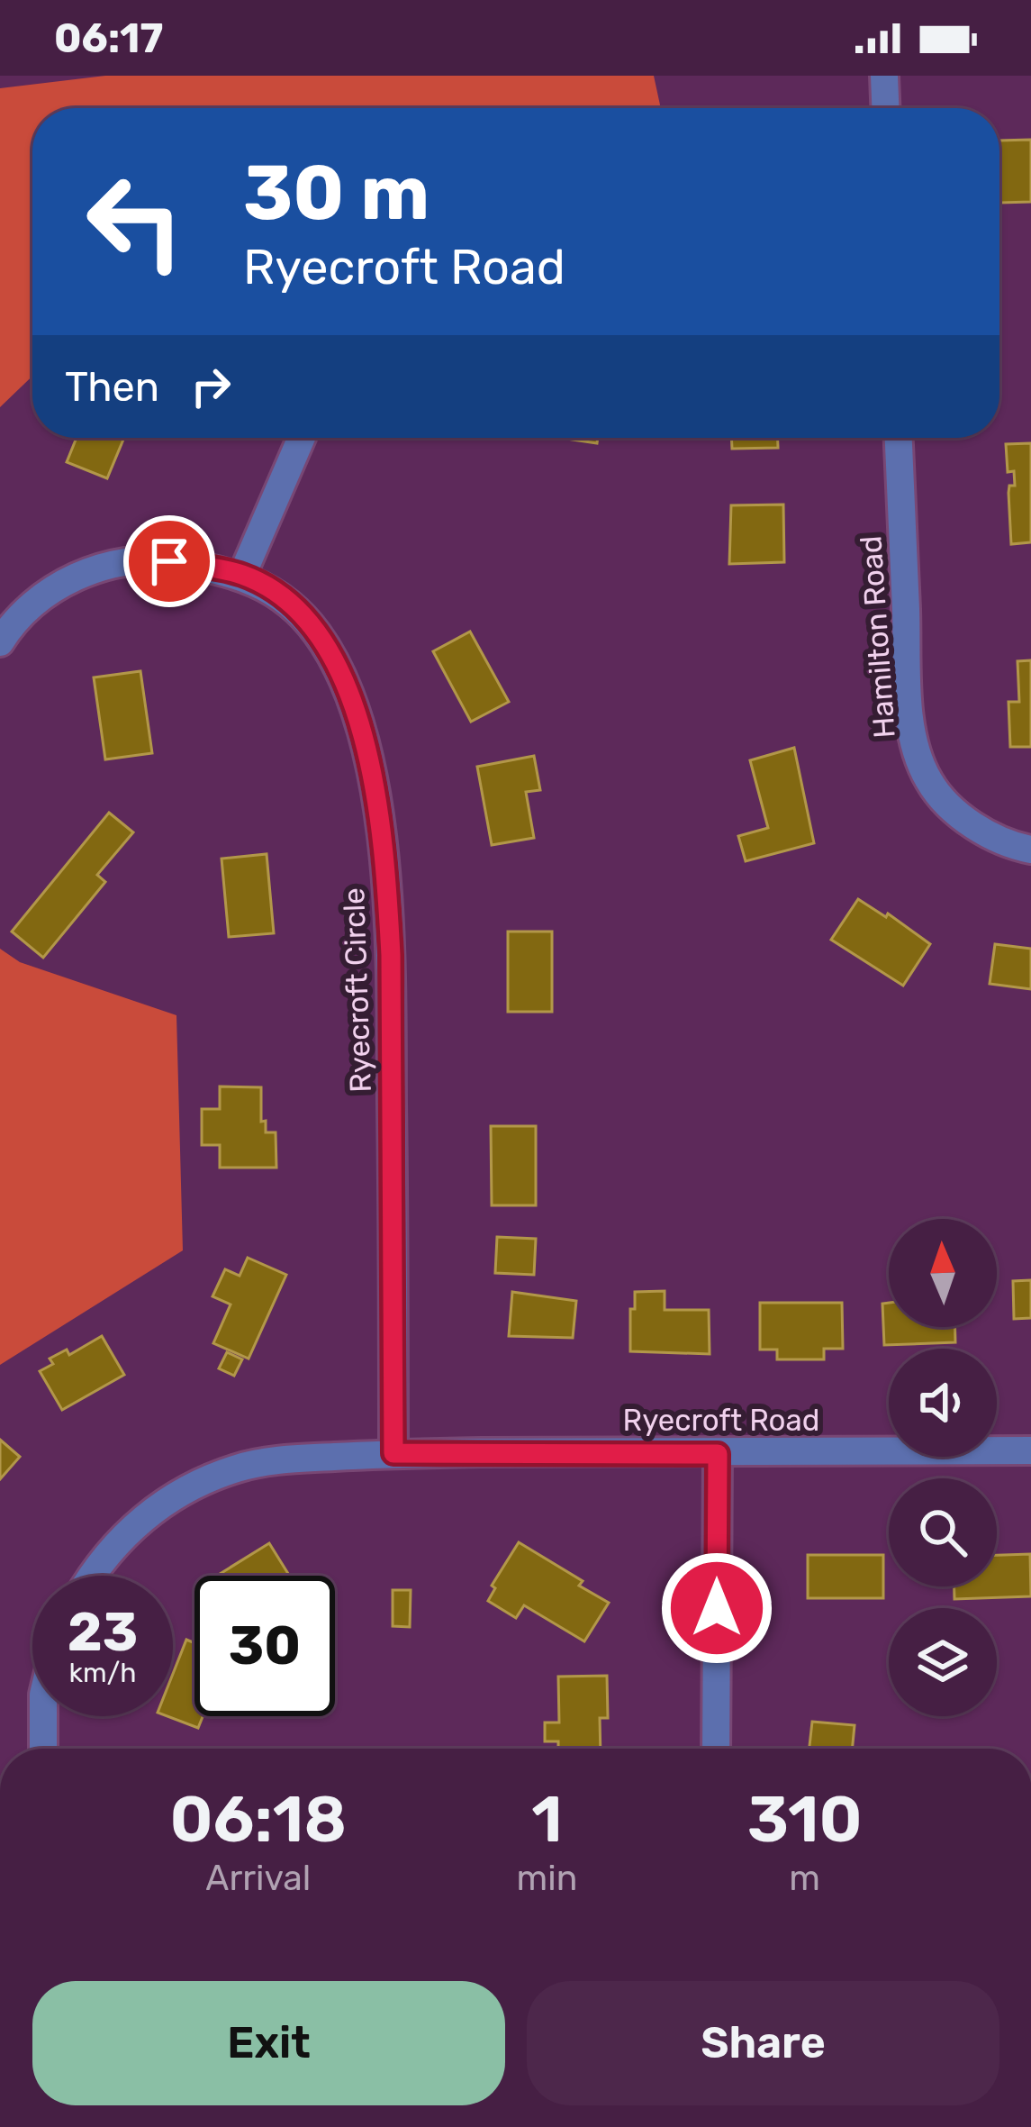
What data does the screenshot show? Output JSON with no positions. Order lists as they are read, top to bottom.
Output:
{
  "streets": {
    "street": ["Hamilton Road", "Ryecroft Circle", "Ryecroft Road"]
  },
  "crossings": [
    ["Ryecroft Circle", "Ryecroft Road"]
  ],
  "north": "top",
  "page": {
    "status": "06:17",
    "turn": ["30 m", "Ryecroft Road"],
    "then": "Then",
    "speed": "23 km/h",
    "limit": "30",
    "eta": [
      "06:18",
      "Arrival",
      "1",
      "min",
      "310",
      "m"
    ],
    "buttons": ["Exit", "Share"]
  }
}
